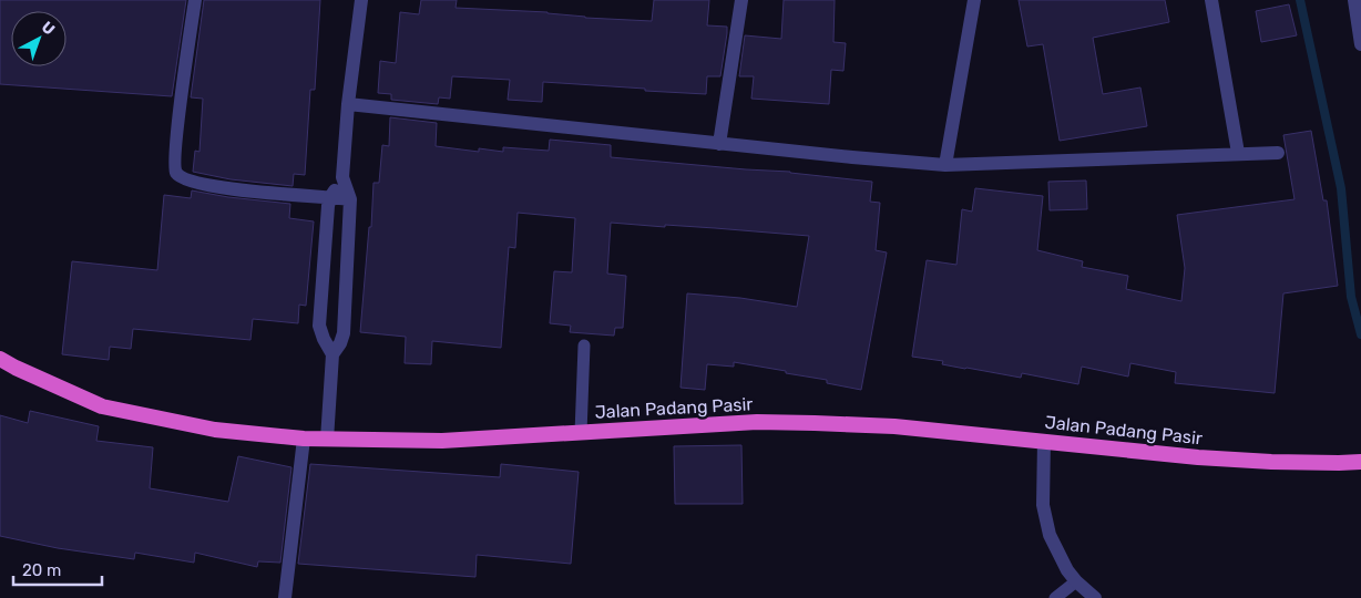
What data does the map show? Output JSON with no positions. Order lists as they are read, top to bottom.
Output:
{
  "streets": {
    "highway": ["Jalan Padang Pasir"]
  },
  "scale_bar": "20 m",
  "north": "top right"
}
